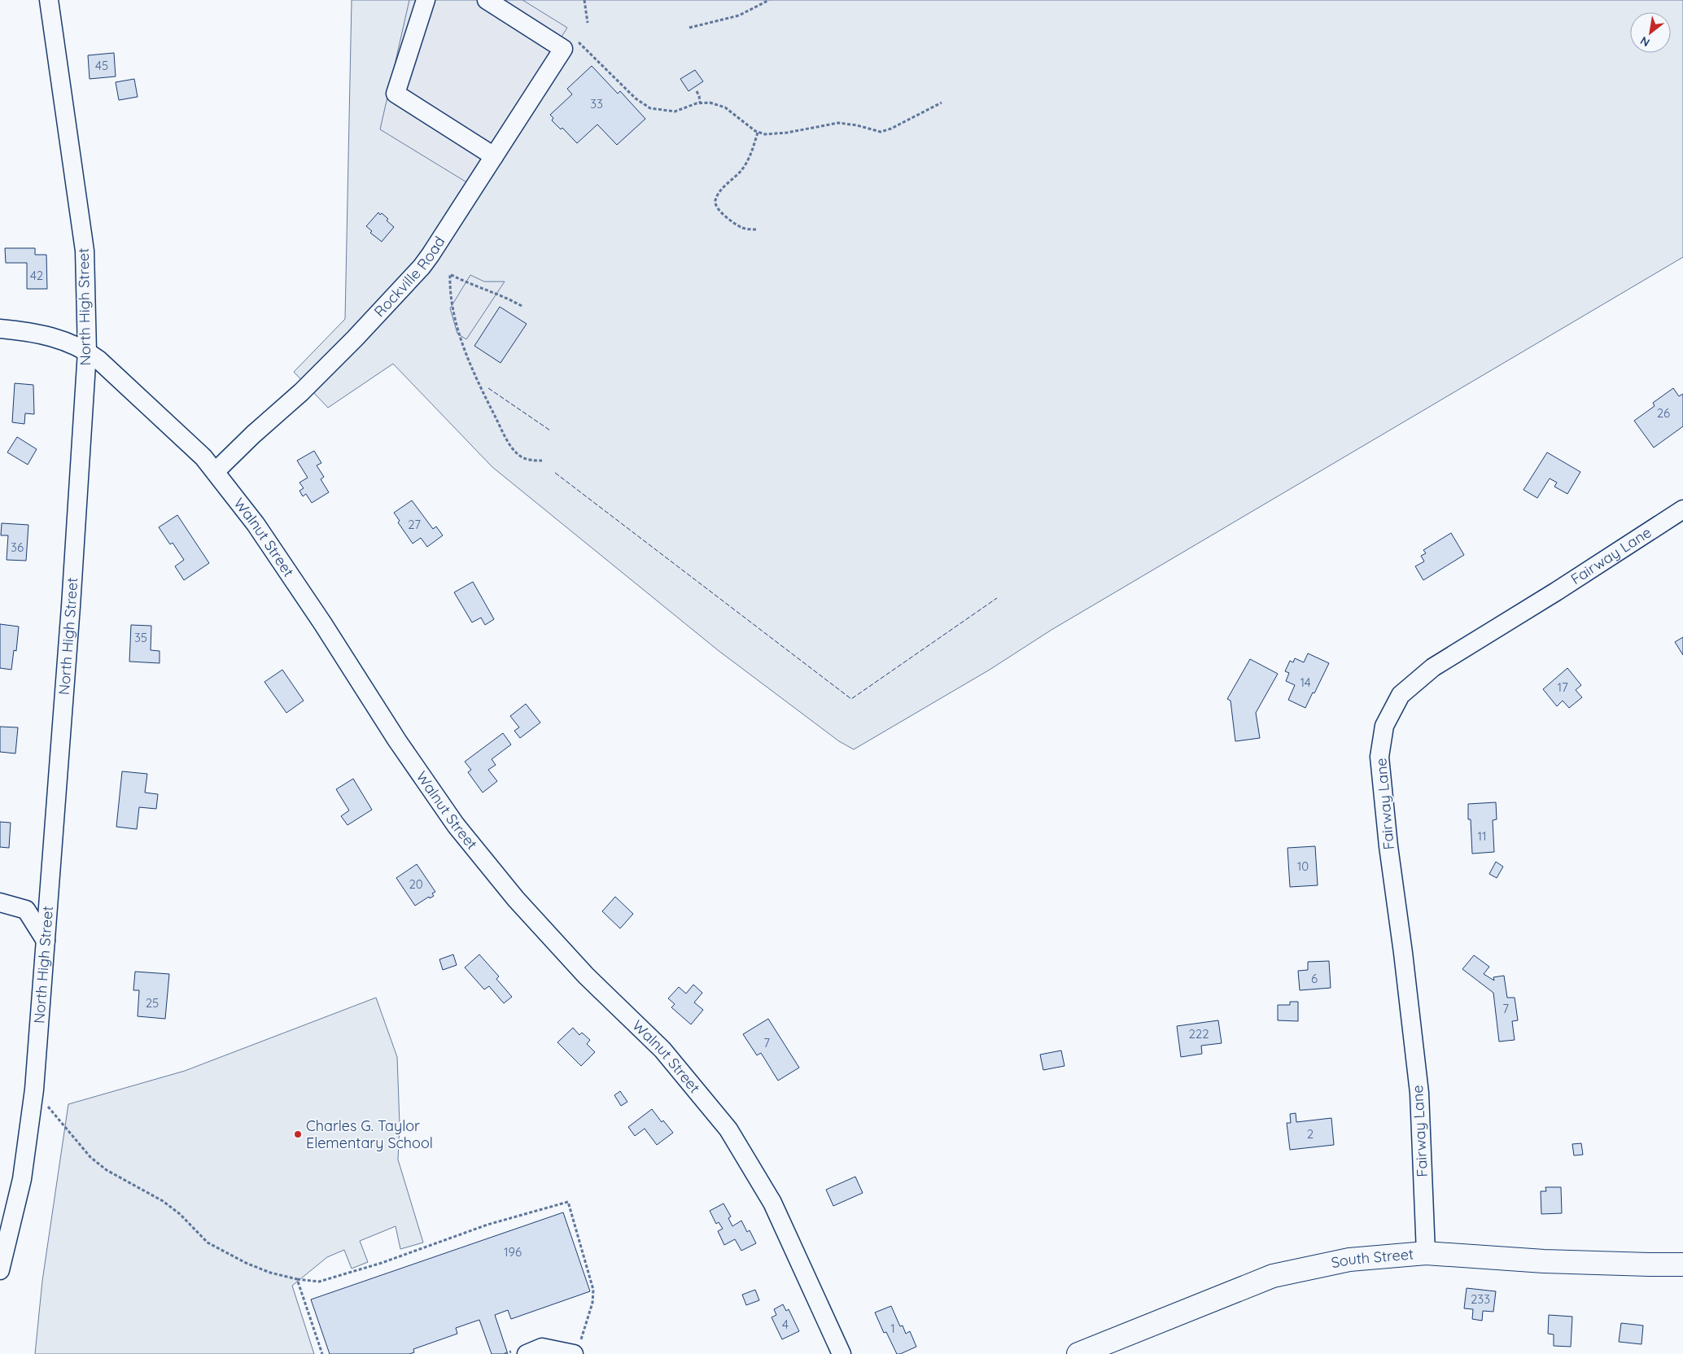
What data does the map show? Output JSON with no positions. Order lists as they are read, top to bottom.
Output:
{
  "streets": {
    "main road": ["South Street"],
    "street": [
      "Rockville Road",
      "North High Street",
      "Walnut Street",
      "Fairway Lane"
    ]
  },
  "crossings": [
    ["Rockville Road", "Walnut Street"],
    ["North High Street", "Walnut Street"],
    ["Fairway Lane", "South Street"]
  ],
  "places": ["Charles G. Taylor Elementary School"],
  "house_numbers": [
    "45",
    "33",
    "42",
    "26",
    "27",
    "36",
    "35",
    "14",
    "17",
    "11",
    "10",
    "20",
    "6",
    "25",
    "7",
    "222",
    "7",
    "2",
    "196",
    "233",
    "4",
    "1"
  ],
  "north": "bottom left"
}
